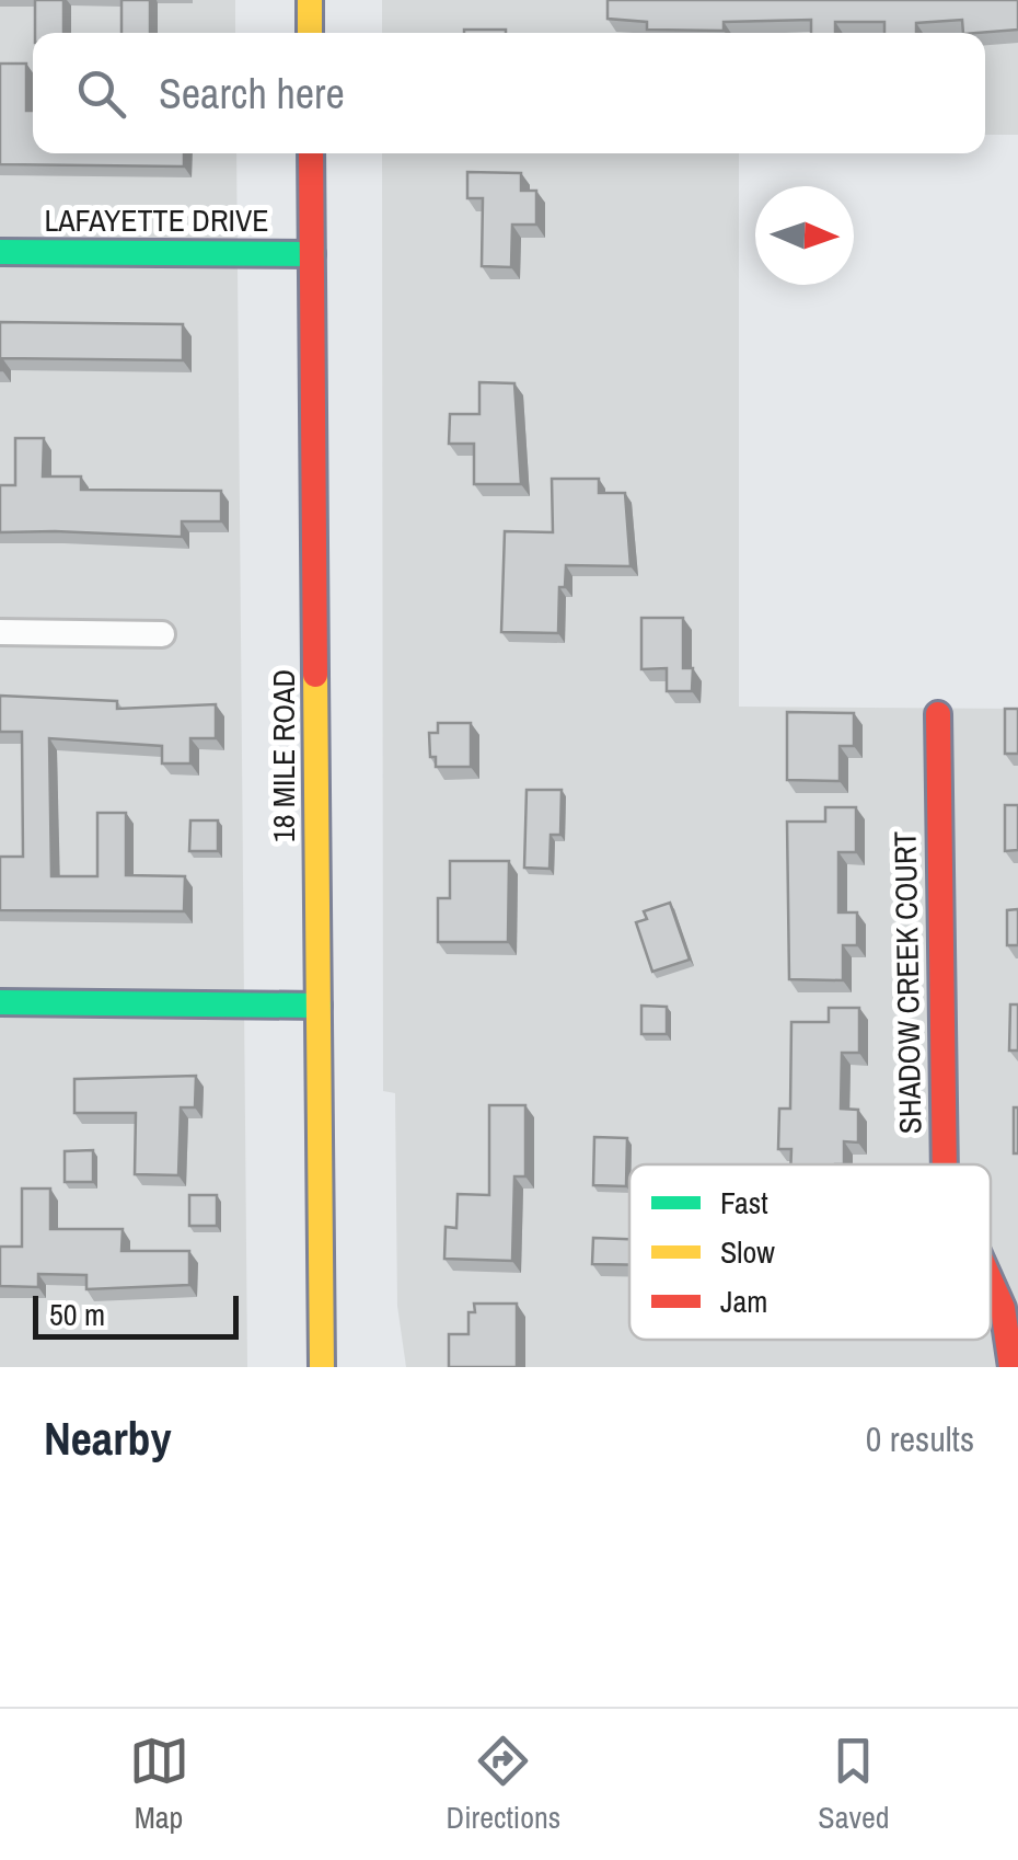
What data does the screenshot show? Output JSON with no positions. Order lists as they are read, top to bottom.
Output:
{
  "streets": {
    "street": ["LAFAYETTE DRIVE", "18 MILE ROAD", "SHADOW CREEK COURT"]
  },
  "crossings": [
    ["LAFAYETTE DRIVE", "18 MILE ROAD"]
  ],
  "legend": ["Fast", "Slow", "Jam"],
  "scale_bar": "50 m",
  "north": "right",
  "page": {
    "search": "Search here",
    "scale": "50 m",
    "heading": ["Nearby", "0 results"],
    "nav": ["Map", "Directions", "Saved"]
  }
}
